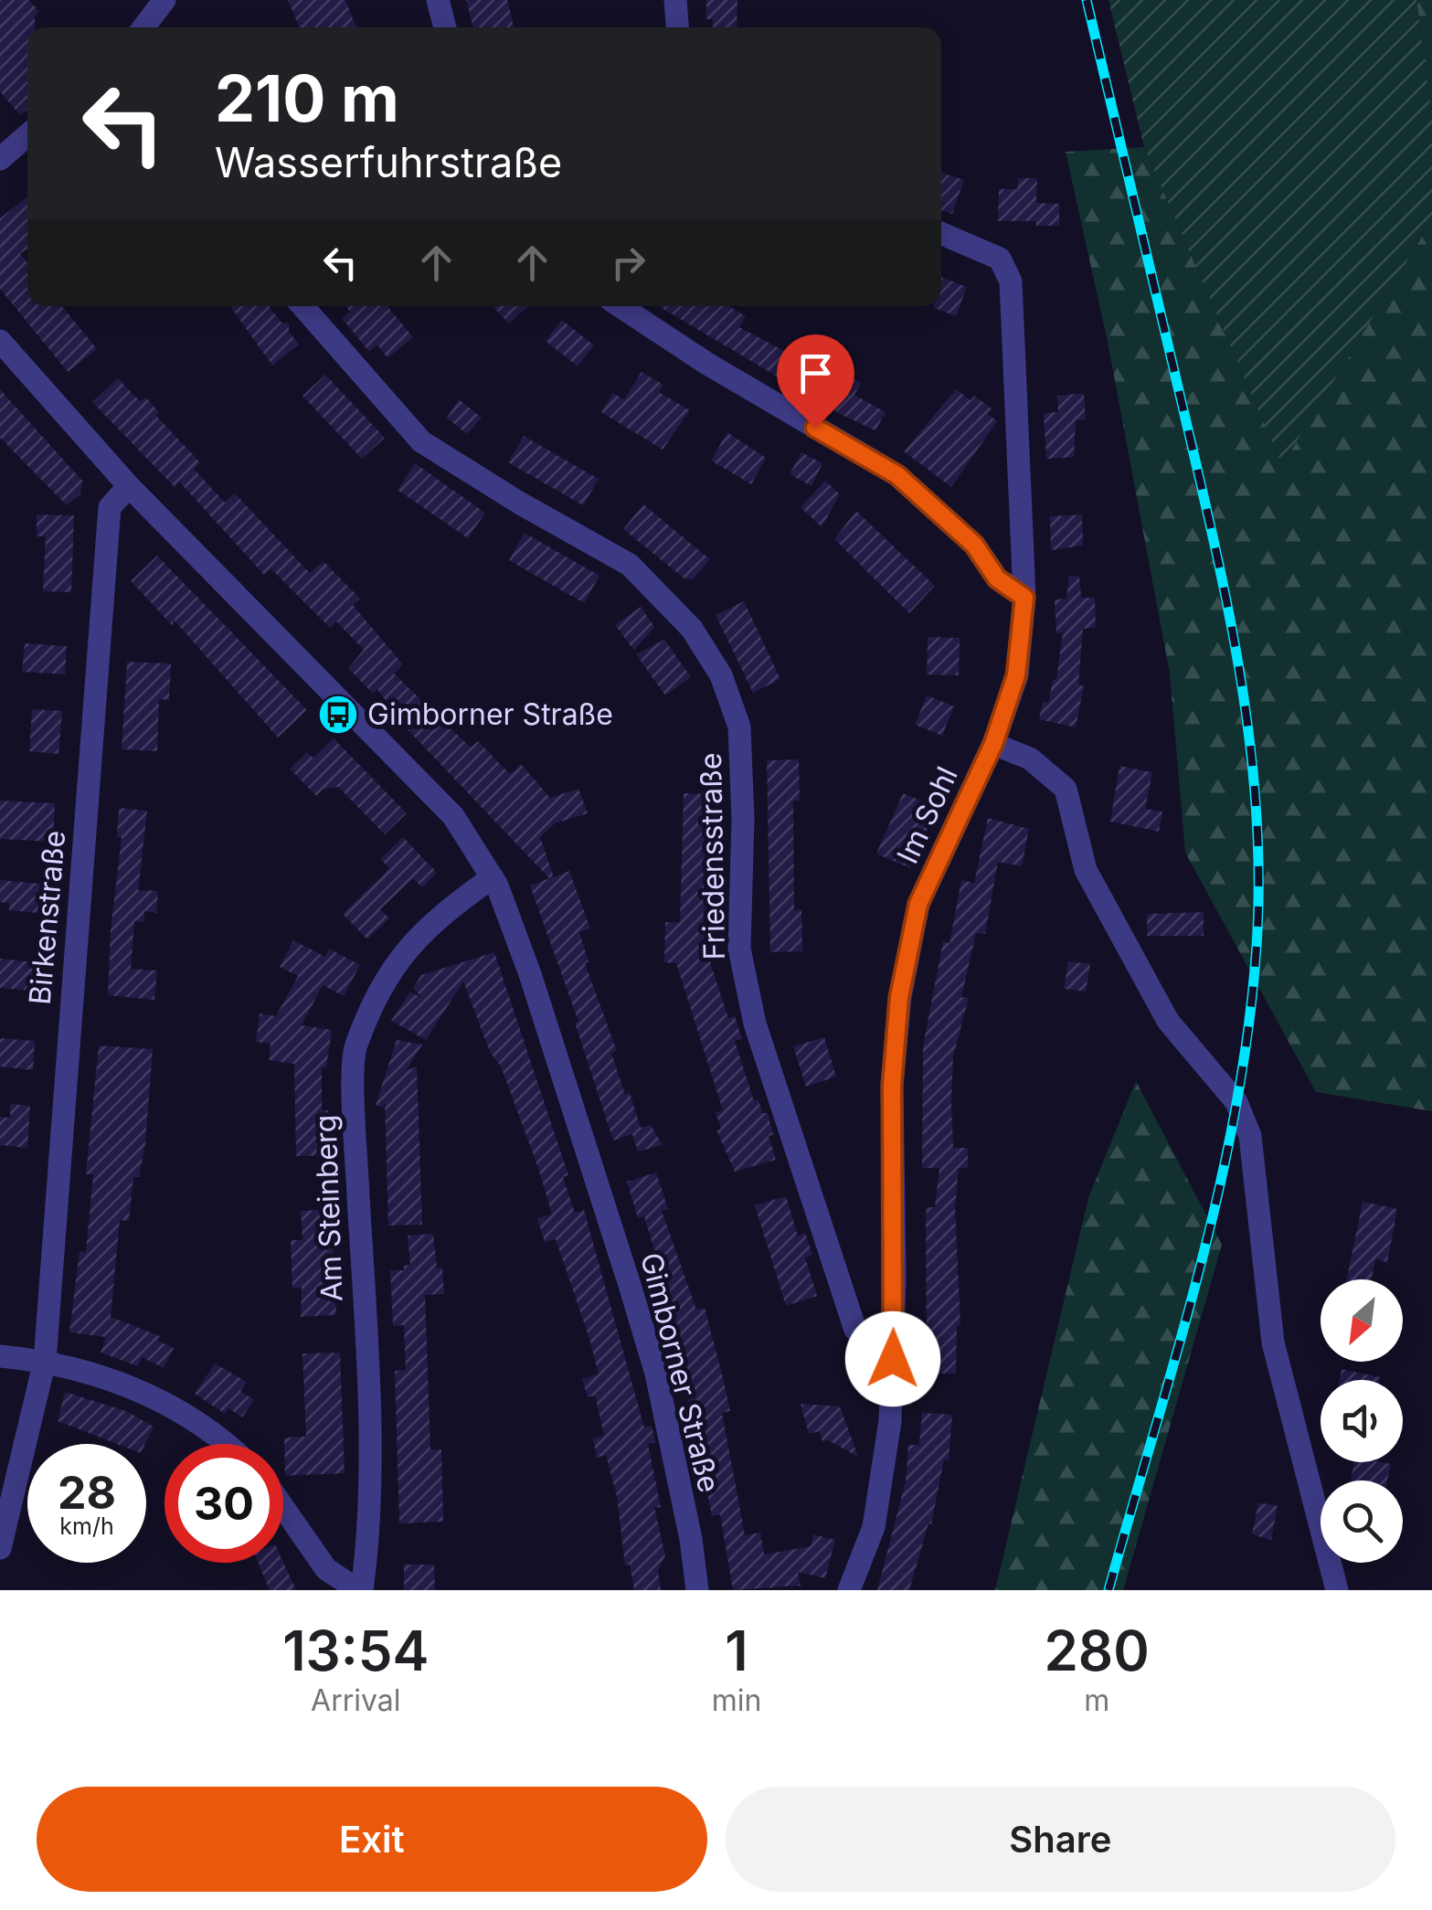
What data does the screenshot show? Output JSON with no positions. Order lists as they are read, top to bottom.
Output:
{
  "streets": {
    "street": [
      "Im Sohl",
      "Friedensstraße",
      "Birkenstraße",
      "Am Steinberg",
      "Gimborner Straße"
    ]
  },
  "crossings": [
    ["Im Sohl", "Friedensstraße"],
    ["Birkenstraße", "Gimborner Straße"],
    ["Am Steinberg", "Gimborner Straße"]
  ],
  "places": {
    "bus stop": ["Gimborner Straße"]
  },
  "north": "bottom left",
  "page": {
    "turn": ["210 m", "Wasserfuhrstraße"],
    "speed": "28 km/h",
    "limit": "30",
    "eta": [
      "13:54",
      "Arrival",
      "1",
      "min",
      "280",
      "m"
    ],
    "buttons": ["Exit", "Share"]
  }
}
